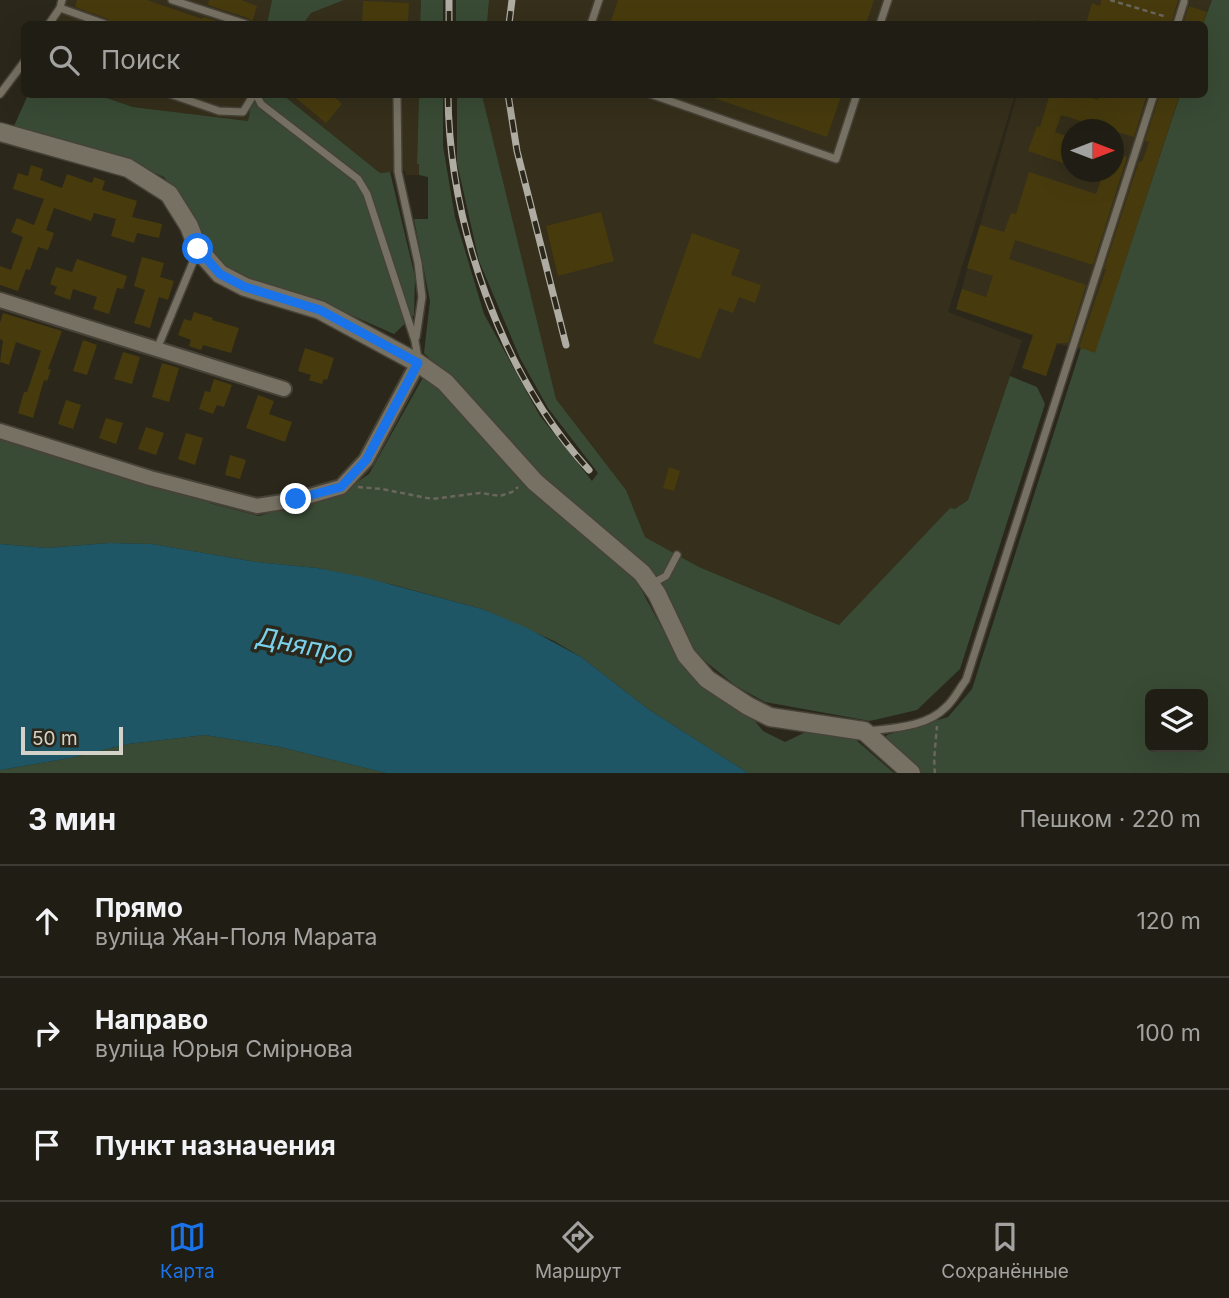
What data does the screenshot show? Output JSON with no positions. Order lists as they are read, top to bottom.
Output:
{
  "water": ["Дняпро"],
  "scale_bar": "50 m",
  "north": "right",
  "page": {
    "search": "Поиск",
    "scale": "50 m",
    "heading": ["3 мин", "Пешком · 220 m"],
    "list": [
      ["Прямо", "вуліца Жан-Поля Марата", "120 m"],
      ["Направо", "вуліца Юрыя Смірнова", "100 m"],
      "Пункт назначения"
    ],
    "nav": ["Карта", "Маршрут", "Сохранённые"]
  }
}
